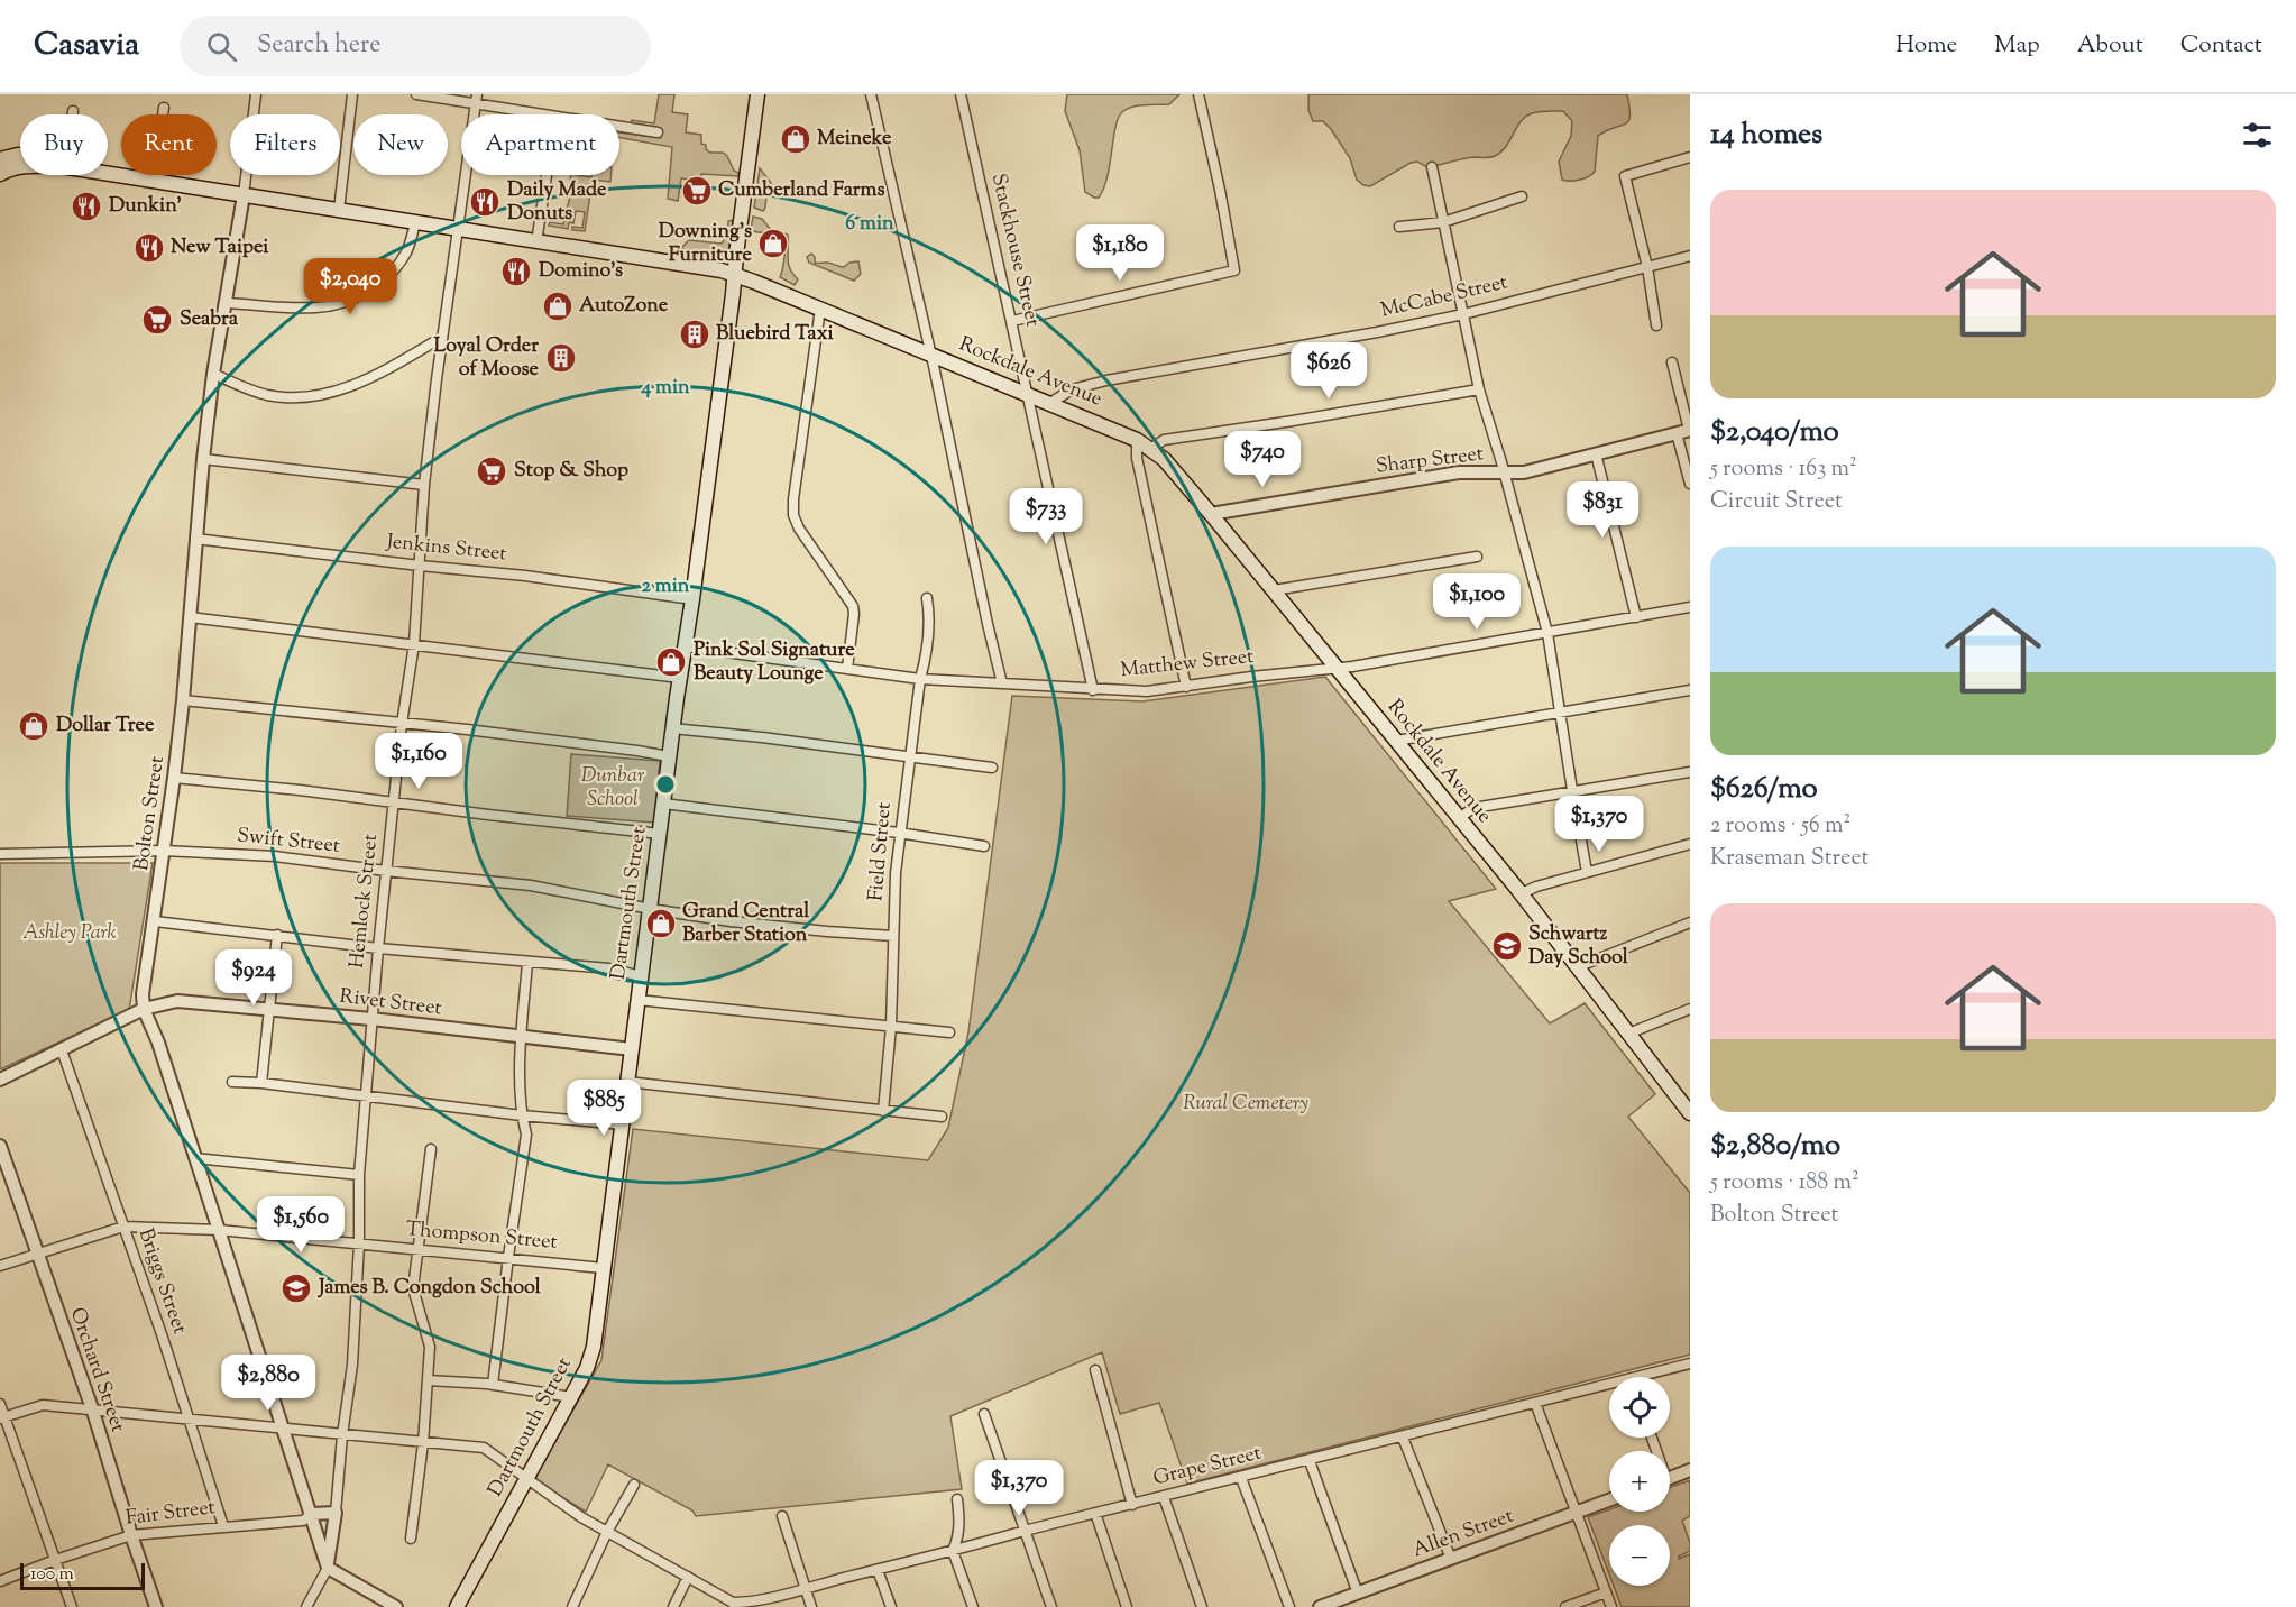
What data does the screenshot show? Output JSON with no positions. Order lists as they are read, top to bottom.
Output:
{
  "streets": {
    "main road": ["Rockdale Avenue", "Dartmouth Street"],
    "street": [
      "Stackhouse Street",
      "McCabe Street",
      "Sharp Street",
      "Jenkins Street",
      "Matthew Street",
      "Bolton Street",
      "Swift Street",
      "Field Street",
      "Hemlock Street",
      "Rivet Street",
      "Thompson Street",
      "Briggs Street",
      "Orchard Street",
      "Grape Street",
      "Fair Street",
      "Allen Street"
    ]
  },
  "crossings": [
    ["Stackhouse Street", "Rockdale Avenue"],
    ["Stackhouse Street", "Matthew Street"],
    ["McCabe Street", "Rockdale Avenue"],
    ["Rockdale Avenue", "Sharp Street"],
    ["Rockdale Avenue", "Matthew Street"],
    ["Rockdale Avenue", "Bolton Street"],
    ["Rockdale Avenue", "Hemlock Street"],
    ["Rockdale Avenue", "Dartmouth Street"],
    ["Jenkins Street", "Bolton Street"],
    ["Jenkins Street", "Hemlock Street"],
    ["Jenkins Street", "Dartmouth Street"],
    ["Matthew Street", "Field Street"],
    ["Matthew Street", "Dartmouth Street"],
    ["Bolton Street", "Swift Street"],
    ["Bolton Street", "Rivet Street"],
    ["Bolton Street", "Thompson Street"],
    ["Bolton Street", "Fair Street"],
    ["Swift Street", "Field Street"],
    ["Swift Street", "Hemlock Street"],
    ["Swift Street", "Dartmouth Street"],
    ["Hemlock Street", "Rivet Street"],
    ["Hemlock Street", "Thompson Street"],
    ["Hemlock Street", "Fair Street"],
    ["Dartmouth Street", "Rivet Street"],
    ["Dartmouth Street", "Thompson Street"],
    ["Rivet Street", "Briggs Street"],
    ["Thompson Street", "Briggs Street"],
    ["Thompson Street", "Orchard Street"],
    ["Briggs Street", "Fair Street"],
    ["Orchard Street", "Fair Street"]
  ],
  "parks": ["Dunbar School", "Ashley Park", "Rural Cemetery"],
  "places": {
    "shop": [
      "Meineke",
      "Downing's Furniture",
      "AutoZone",
      "Pink Sol Signature Beauty Lounge",
      "Dollar Tree",
      "Grand Central Barber Station"
    ],
    "supermarket": ["Cumberland Farms", "Seabra", "Stop & Shop"],
    "restaurant": [
      "Daily Made Donuts",
      "Dunkin'",
      "New Taipei",
      "Domino's"
    ],
    "building": ["Bluebird Taxi", "Loyal Order of Moose"],
    "school or university": ["Schwartz Day School", "James B. Congdon School"]
  },
  "scale_bar": "100 m",
  "page": {
    "header": "Casavia",
    "search": "Search here",
    "nav": [
      "Home",
      "Map",
      "About",
      "Contact"
    ],
    "heading": "14 homes",
    "chip": [
      "Buy",
      "Rent",
      "Filters",
      "New",
      "Apartment"
    ],
    "list": [
      {
        "name": "$2,040/mo",
        "note": "5 rooms · 163 m² · Circuit Street"
      },
      {
        "name": "$626/mo",
        "note": "2 rooms · 56 m² · Kraseman Street"
      },
      {
        "name": "$2,880/mo",
        "note": "5 rooms · 188 m² · Bolton Street"
      }
    ],
    "price": [
      "$1,180",
      "$2,040",
      "$626",
      "$740",
      "$831",
      "$733",
      "$1,100",
      "$1,160",
      "$1,370",
      "$924",
      "$885",
      "$1,560",
      "$2,880",
      "$1,370"
    ],
    "map_buttons": ["+", "−"],
    "scale": "100 m"
  },
  "rings": ["6 min", "4 min", "2 min"]
}
